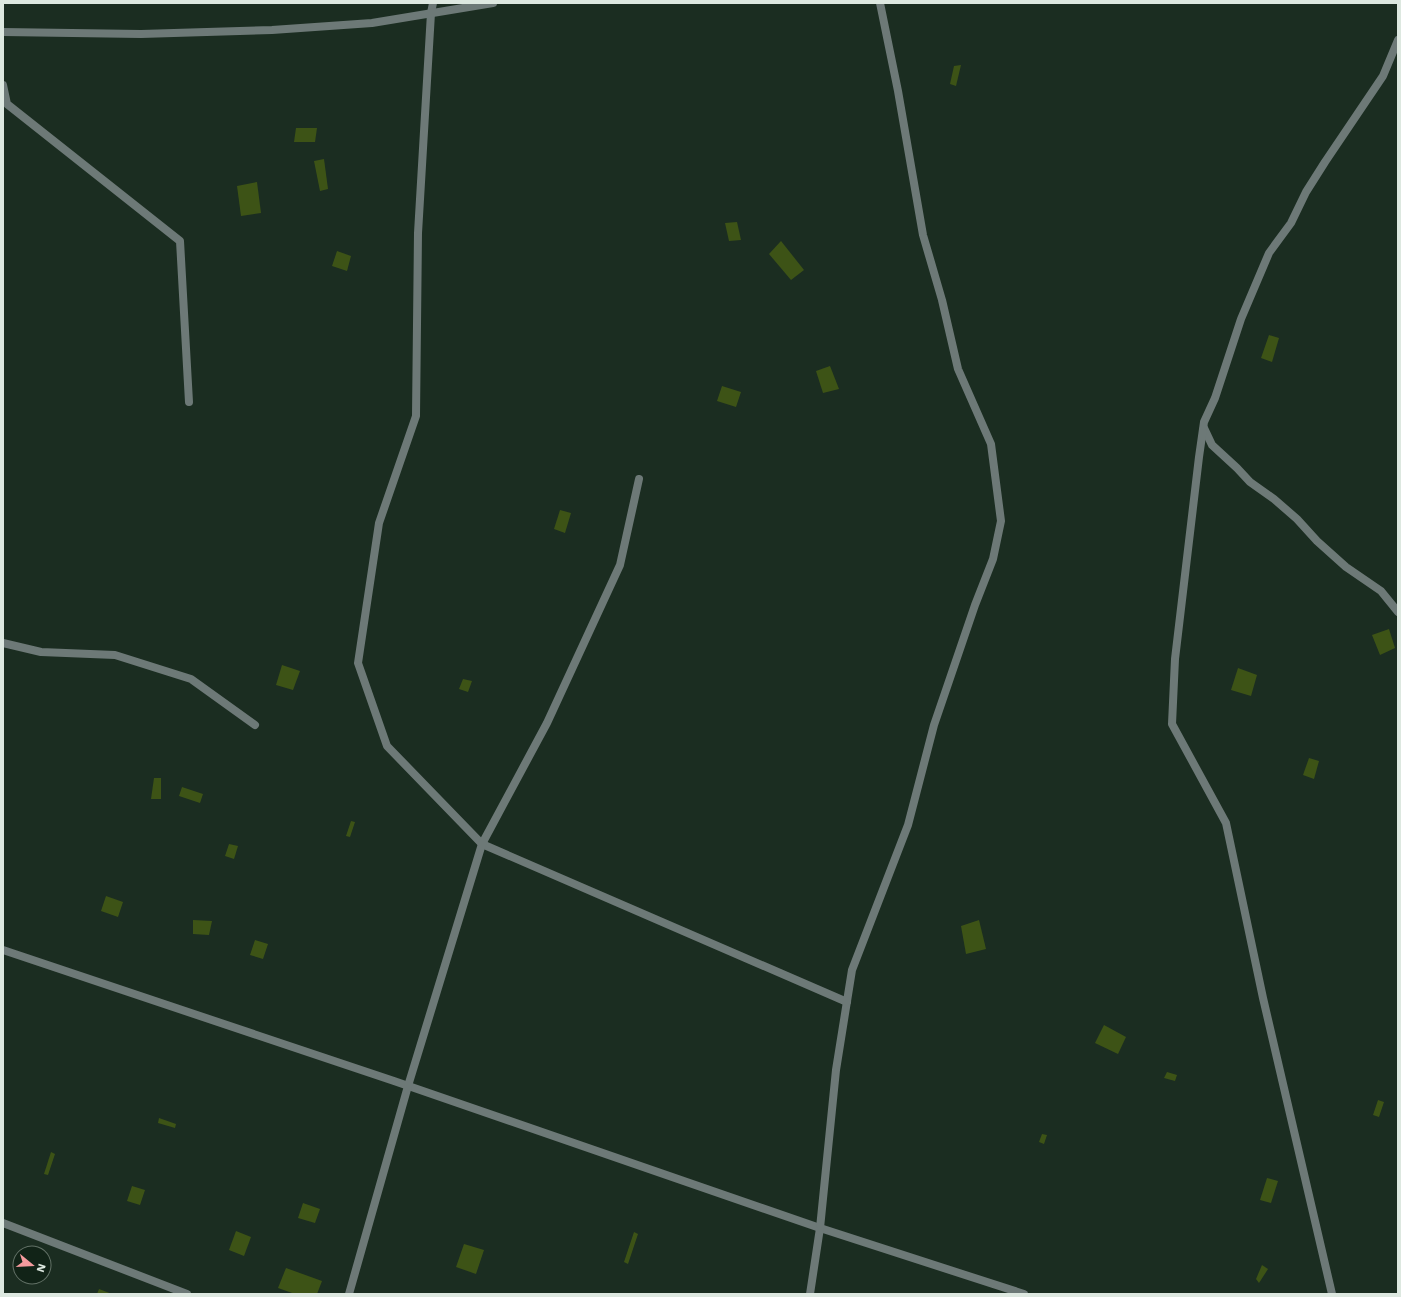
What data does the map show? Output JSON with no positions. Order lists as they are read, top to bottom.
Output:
{
  "north": "right"
}
